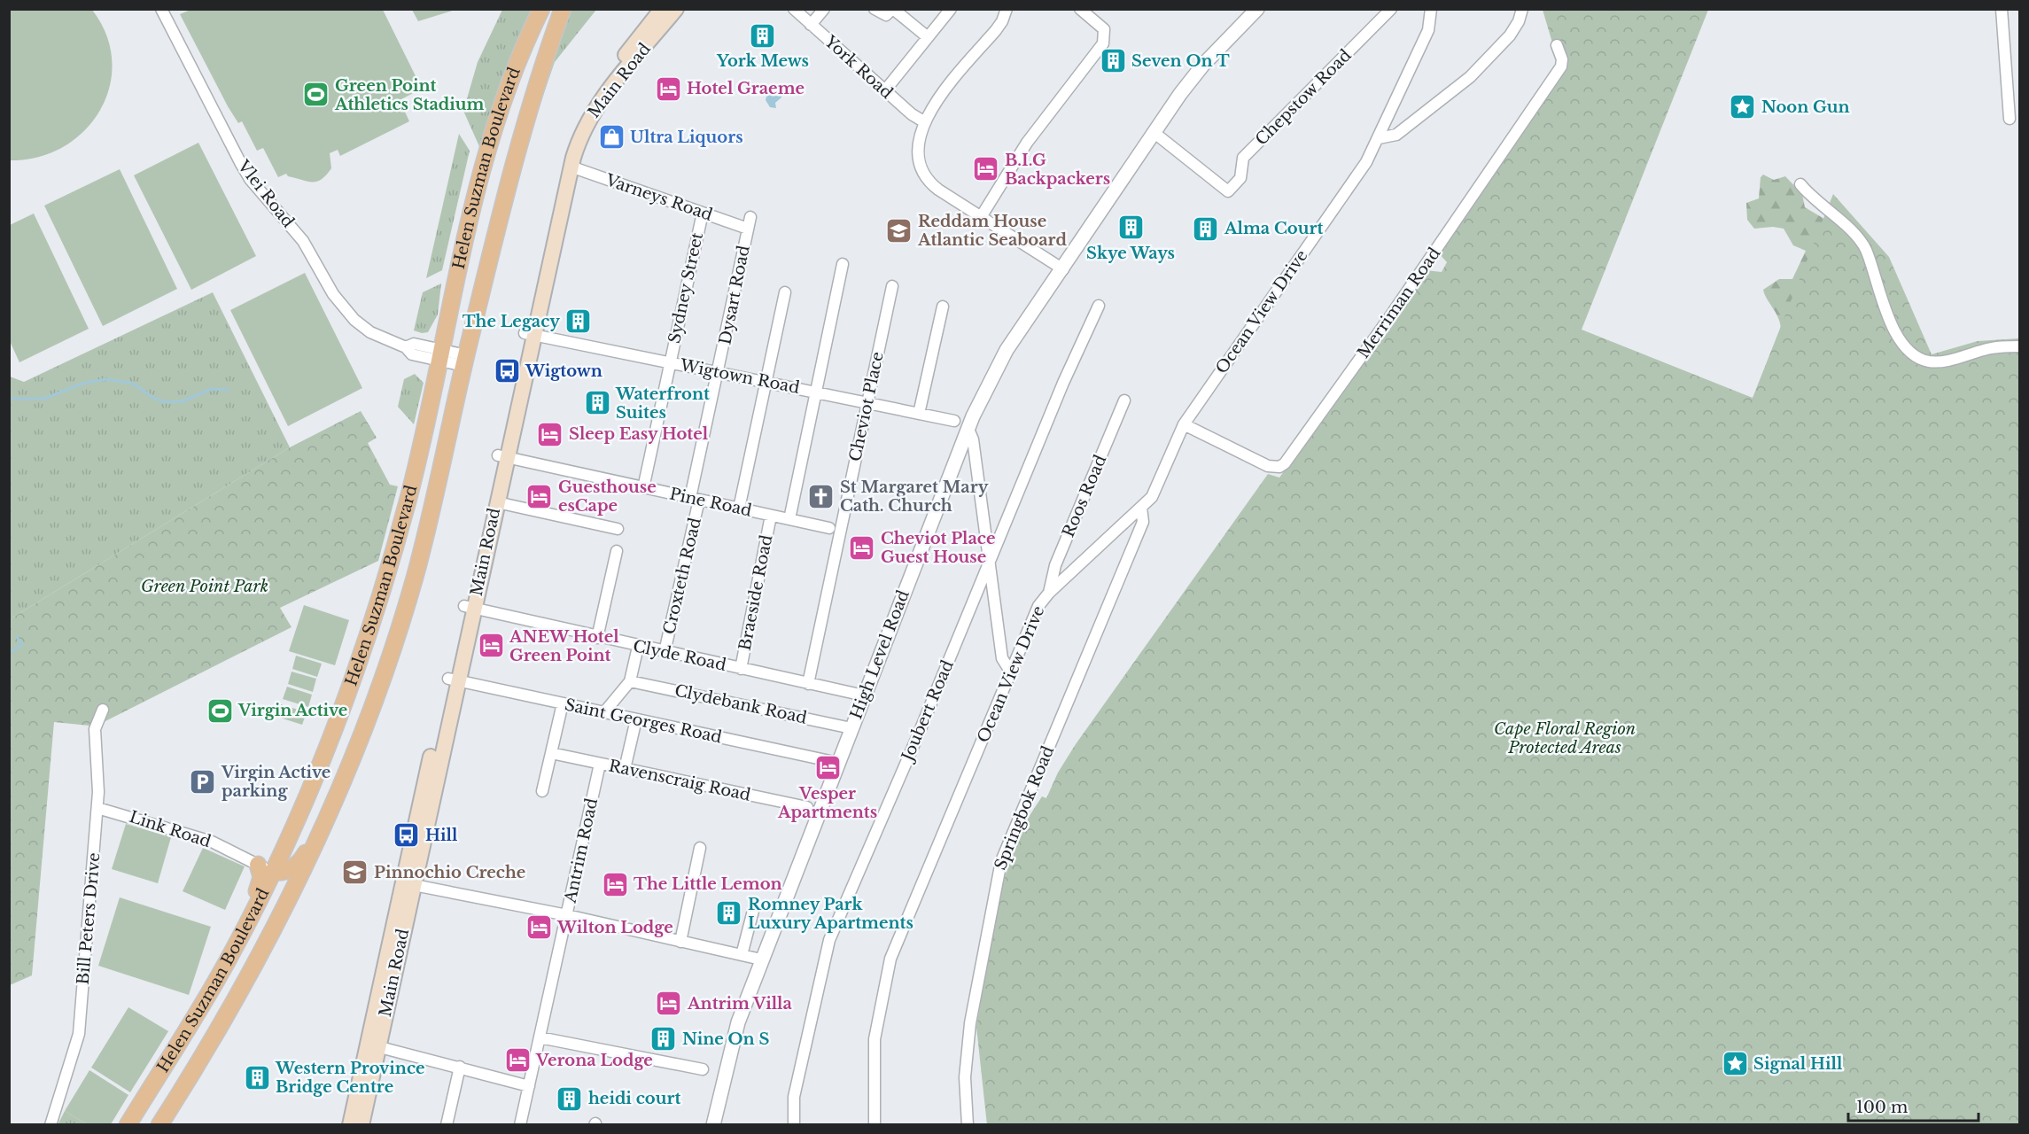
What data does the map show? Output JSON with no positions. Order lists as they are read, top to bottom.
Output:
{
  "streets": {
    "main road": ["Main Road", "Helen Suzman Boulevard"],
    "street": [
      "York Road",
      "Chepstow Road",
      "Vlei Road",
      "Varneys Road",
      "Sydney Street",
      "Dysart Road",
      "Merriman Road",
      "Ocean View Drive",
      "Wigtown Road",
      "Cheviot Place",
      "Roos Road",
      "Pine Road",
      "Croxteth Road",
      "Braeside Road",
      "High Level Road",
      "Clyde Road",
      "Clydebank Road",
      "Joubert Road",
      "Saint Georges Road",
      "Ravenscraig Road",
      "Springbok Road",
      "Link Road",
      "Antrim Road",
      "Bill Peters Drive"
    ]
  },
  "crossings": [
    ["Main Road", "Varneys Road"],
    ["Main Road", "Wigtown Road"],
    ["Main Road", "Pine Road"],
    ["Main Road", "Clyde Road"],
    ["Main Road", "Saint Georges Road"],
    ["Chepstow Road", "High Level Road"],
    ["Helen Suzman Boulevard", "Vlei Road"],
    ["Helen Suzman Boulevard", "Link Road"],
    ["Varneys Road", "Sydney Street"],
    ["Varneys Road", "Dysart Road"],
    ["Sydney Street", "Wigtown Road"],
    ["Sydney Street", "Pine Road"],
    ["Dysart Road", "Wigtown Road"],
    ["Dysart Road", "Pine Road"],
    ["Dysart Road", "Croxteth Road"],
    ["Merriman Road", "Ocean View Drive"],
    ["Ocean View Drive", "Roos Road"],
    ["Ocean View Drive", "Springbok Road"],
    ["Wigtown Road", "Cheviot Place"],
    ["Cheviot Place", "Clyde Road"],
    ["Pine Road", "Croxteth Road"],
    ["Pine Road", "Braeside Road"],
    ["Croxteth Road", "Clyde Road"],
    ["Braeside Road", "Clyde Road"],
    ["High Level Road", "Clyde Road"],
    ["High Level Road", "Clydebank Road"],
    ["High Level Road", "Saint Georges Road"],
    ["Ravenscraig Road", "Antrim Road"],
    ["Link Road", "Bill Peters Drive"]
  ],
  "parks": ["Green Point Park", "Cape Floral Region Protected Areas"],
  "places": {
    "building": [
      "York Mews",
      "Seven On T",
      "Skye Ways",
      "Alma Court",
      "The Legacy",
      "Waterfront Suites",
      "Romney Park Luxury Apartments",
      "Nine On S",
      "Western Province Bridge Centre",
      "heidi court"
    ],
    "hotel": [
      "Hotel Graeme",
      "B.I.G Backpackers",
      "Sleep Easy Hotel",
      "Guesthouse esCape",
      "Cheviot Place Guest House",
      "ANEW Hotel Green Point",
      "Vesper Apartments",
      "The Little Lemon",
      "Wilton Lodge",
      "Antrim Villa",
      "Verona Lodge"
    ],
    "sports": ["Green Point Athletics Stadium", "Virgin Active"],
    "place": ["Noon Gun", "Signal Hill"],
    "shop": ["Ultra Liquors"],
    "school or university": ["Reddam House Atlantic Seaboard", "Pinnochio Creche"],
    "bus stop": ["Wigtown", "Hill"],
    "church": ["St Margaret Mary Cath. Church"],
    "parking": ["Virgin Active parking"]
  },
  "scale_bar": "100 m"
}
